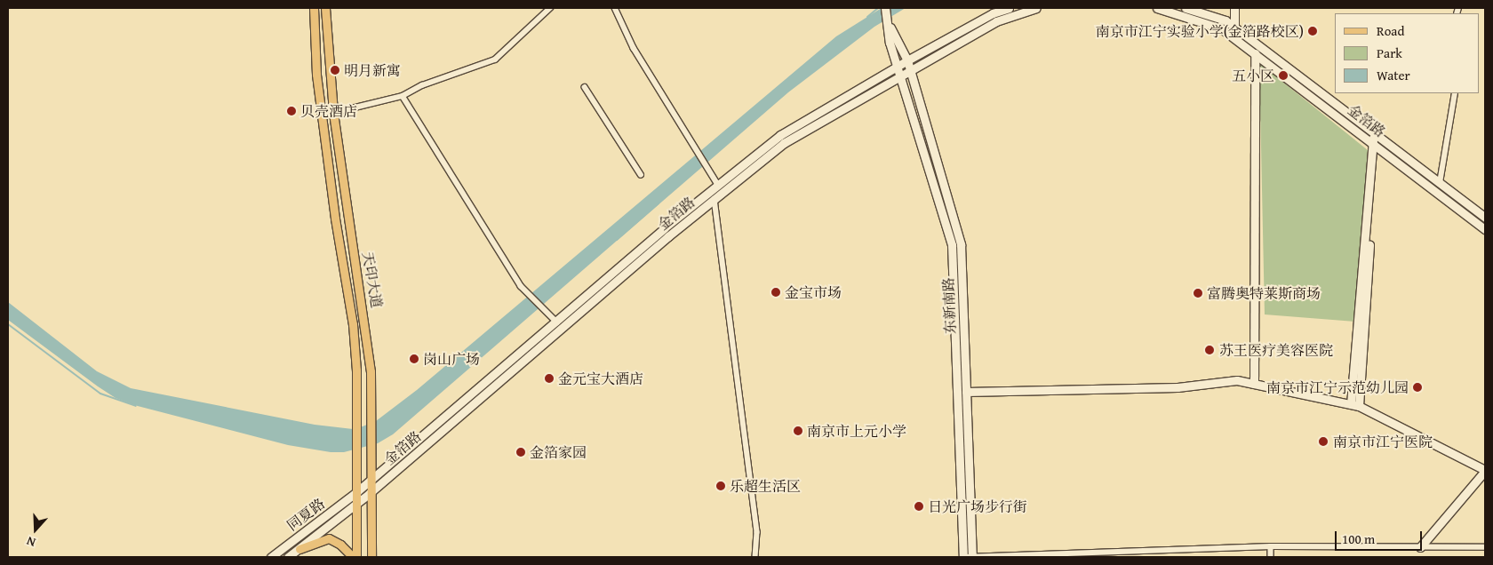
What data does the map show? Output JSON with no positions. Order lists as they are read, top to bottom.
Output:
{
  "streets": {
    "main road": [
      "金箔路",
      "天印大道",
      "东新南路",
      "同夏路"
    ]
  },
  "crossings": [
    ["金箔路", "天印大道"],
    ["金箔路", "东新南路"],
    ["金箔路", "同夏路"],
    ["天印大道", "同夏路"]
  ],
  "places": [
    "南京市江宁实验小学(金箔路校区)",
    "明月新寓",
    "五小区",
    "贝壳酒店",
    "金宝市场",
    "富腾奥特莱斯商场",
    "苏王医疗美容医院",
    "岗山广场",
    "金元宝大酒店",
    "南京市江宁示范幼儿园",
    "南京市上元小学",
    "南京市江宁医院",
    "金箔家园",
    "乐超生活区",
    "日光广场步行街"
  ],
  "legend": ["Road", "Park", "Water"],
  "scale_bar": "100 m",
  "north": "bottom"
}
